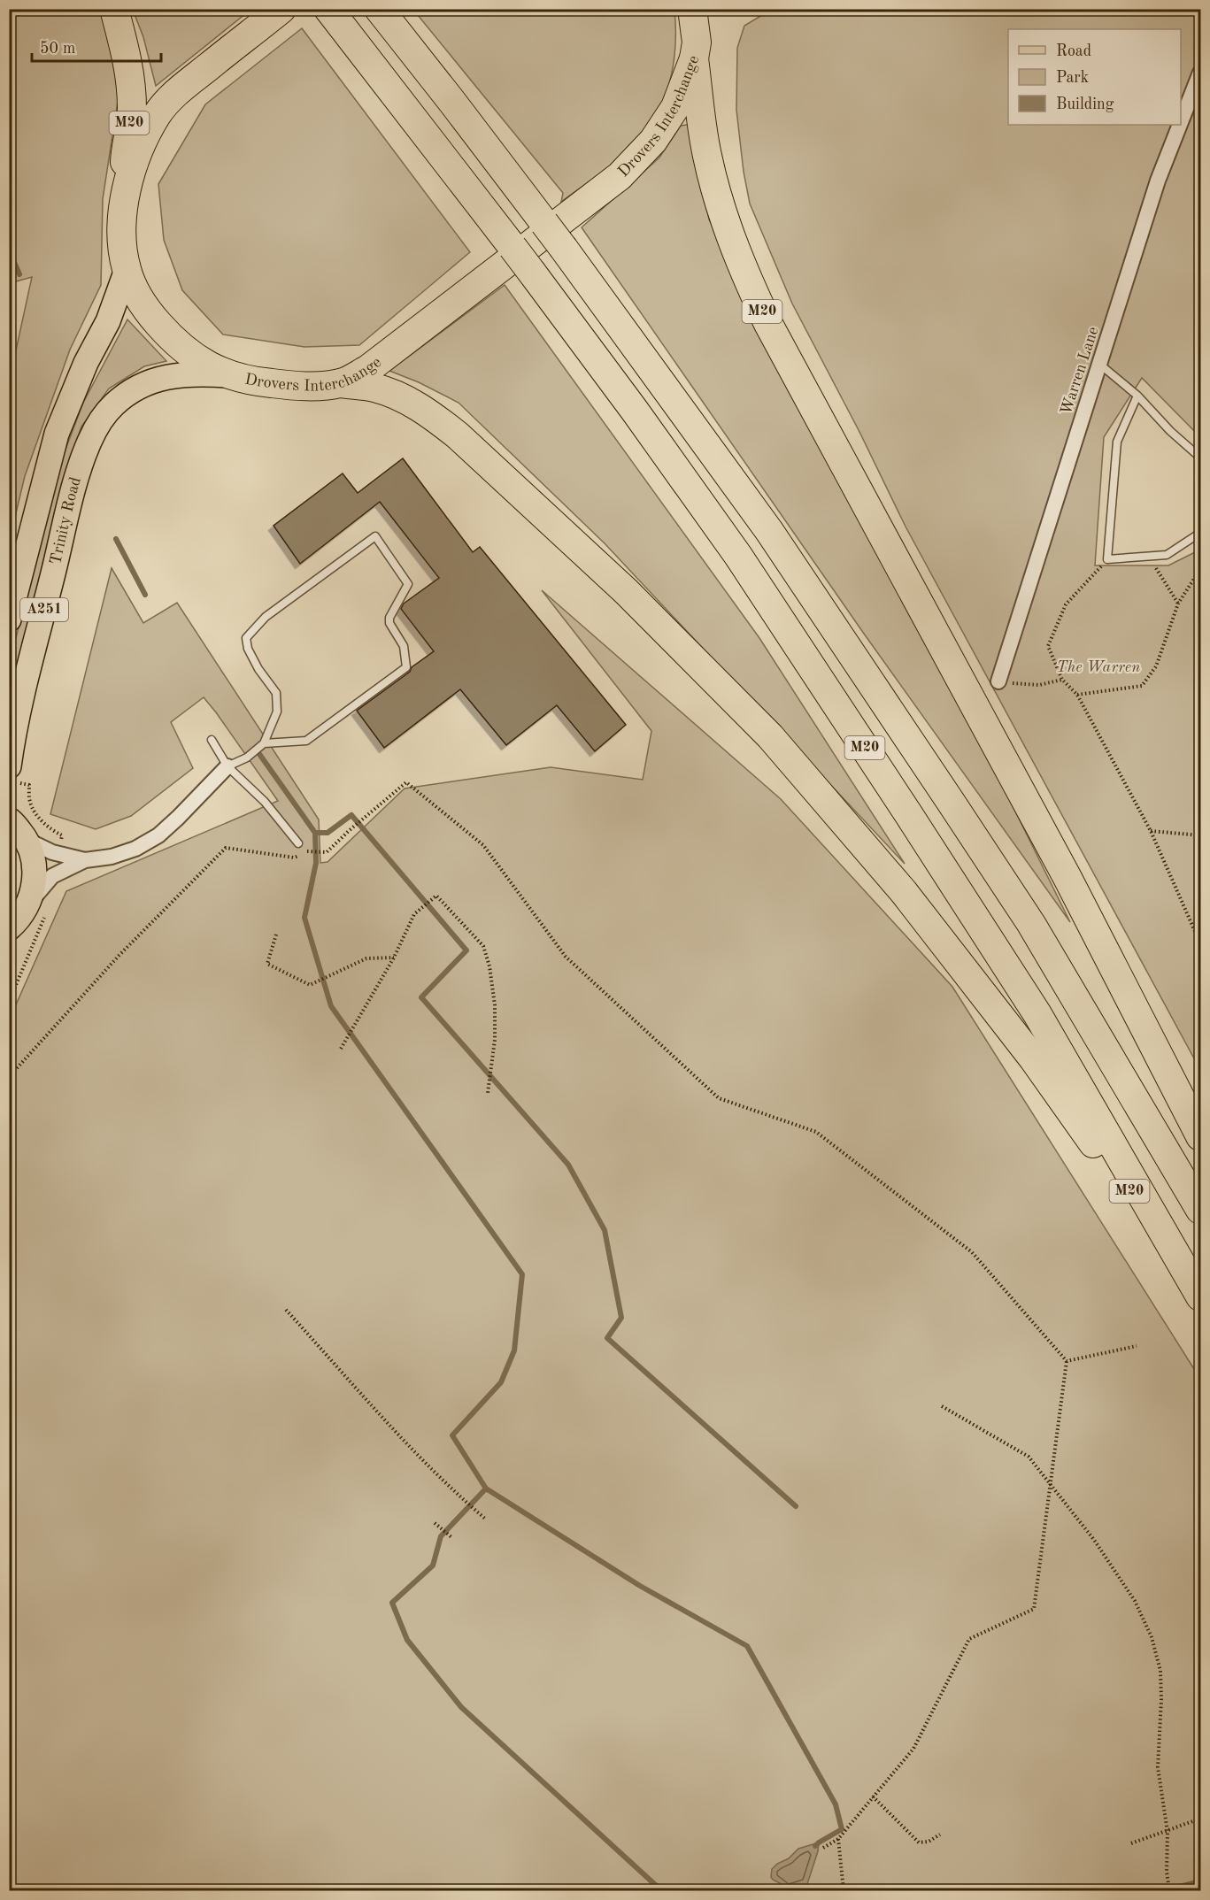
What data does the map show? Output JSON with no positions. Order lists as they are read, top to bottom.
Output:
{
  "streets": {
    "highway": ["Drovers Interchange", "M20"],
    "main road": ["Trinity Road", "A251"],
    "street": ["Warren Lane"]
  },
  "crossings": [
    ["Drovers Interchange", "M20"],
    ["Drovers Interchange", "Trinity Road"]
  ],
  "parks": ["The Warren"],
  "legend": ["Road", "Park", "Building"],
  "scale_bar": "50 m"
}
